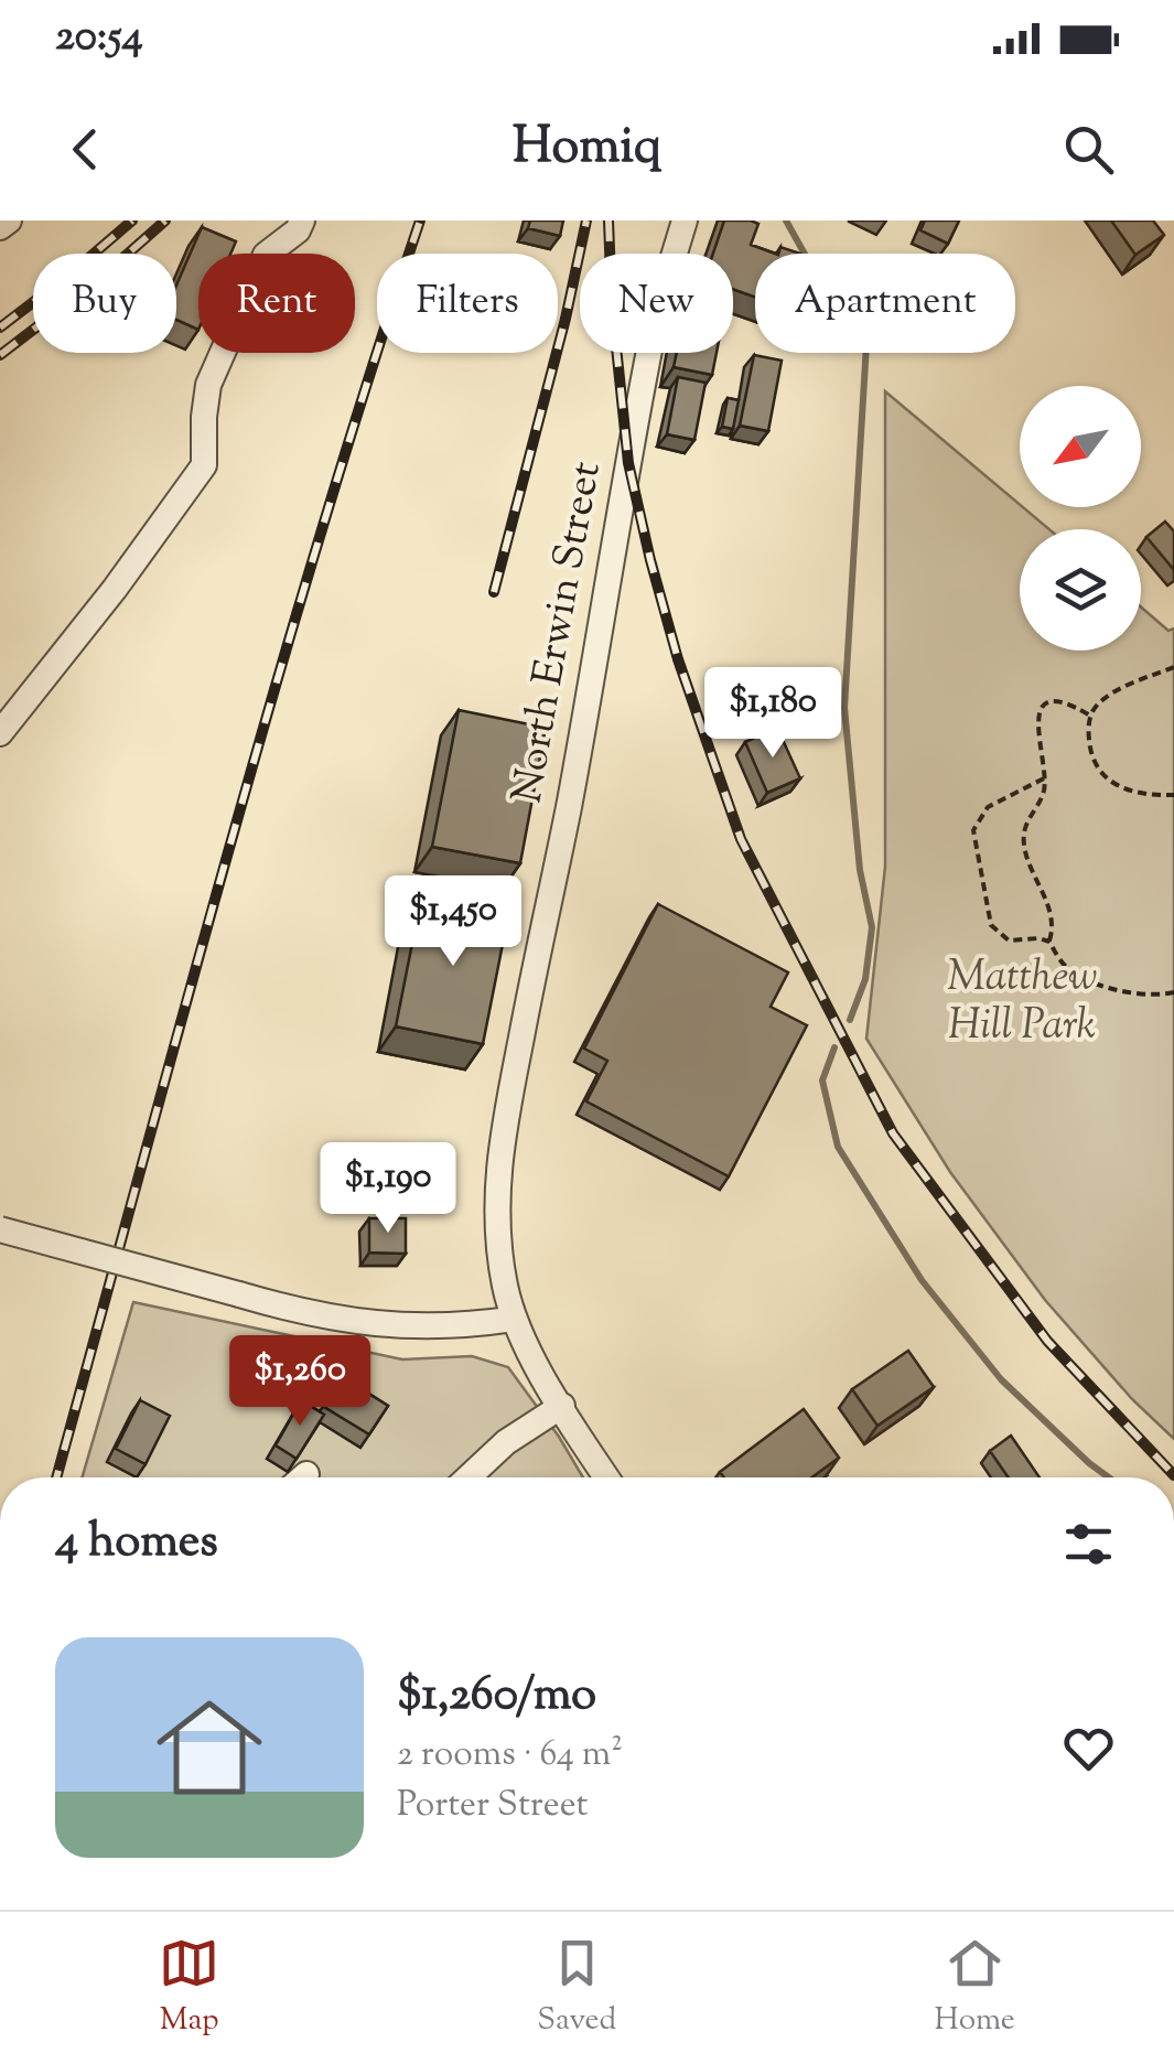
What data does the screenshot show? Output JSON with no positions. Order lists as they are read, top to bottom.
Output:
{
  "streets": {
    "street": ["North Erwin Street"]
  },
  "parks": ["Matthew Hill Park"],
  "north": "bottom left",
  "page": {
    "status": "20:54",
    "header": "Homiq",
    "chip": [
      "Buy",
      "Rent",
      "Filters",
      "New",
      "Apartment"
    ],
    "price": [
      "$1,180",
      "$1,450",
      "$1,190",
      "$1,260"
    ],
    "heading": "4 homes",
    "list": [
      {
        "name": "$1,260/mo",
        "note": "2 rooms · 64 m² · Porter Street"
      }
    ],
    "tabs": ["Map", "Saved", "Home"]
  }
}
